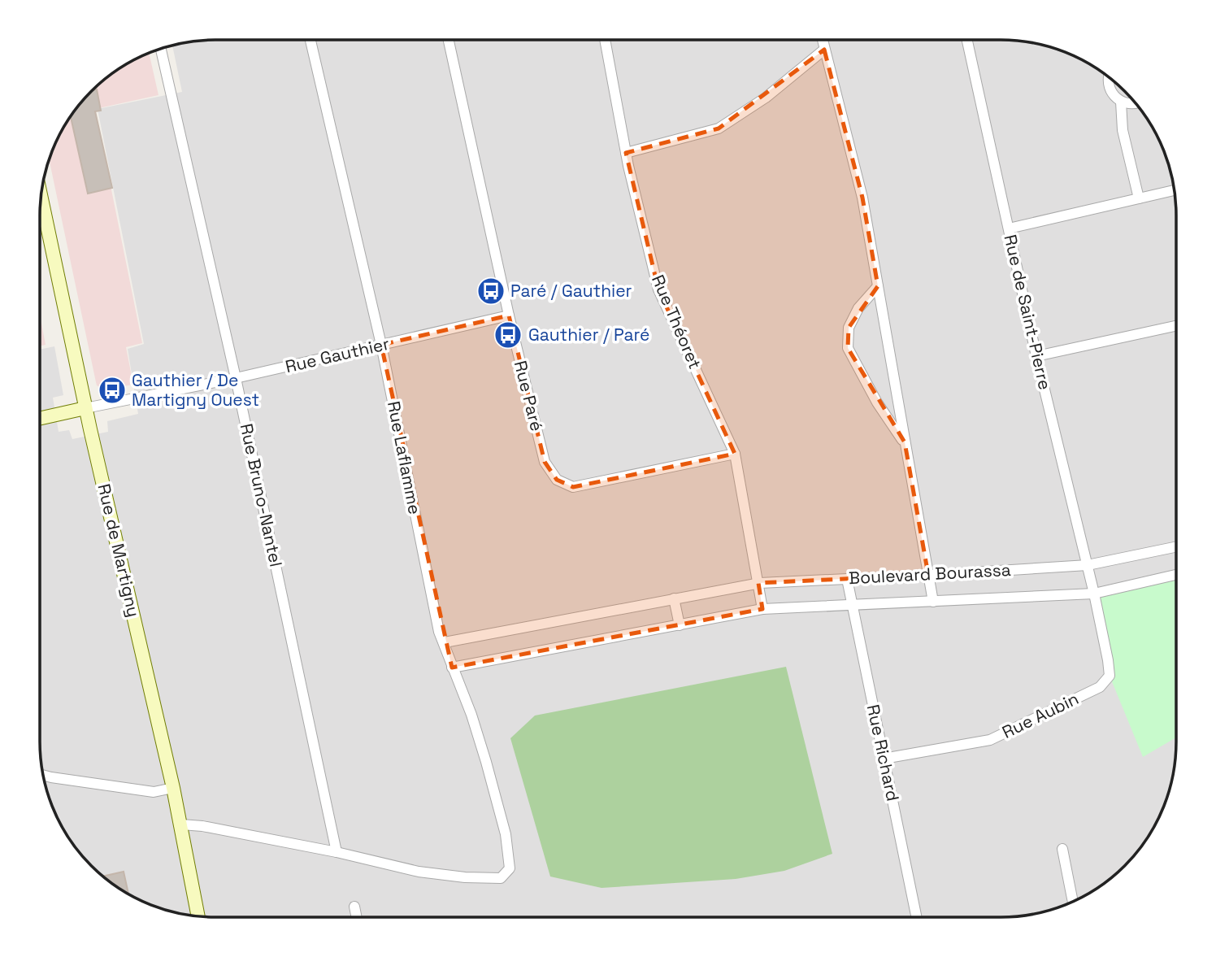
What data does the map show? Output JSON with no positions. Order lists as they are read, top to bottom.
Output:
{
  "streets": {
    "main road": ["Rue Gauthier", "Rue de Martigny"],
    "street": [
      "Rue de Saint-Pierre",
      "Rue Théoret",
      "Rue Paré",
      "Rue Laflamme",
      "Rue Bruno-Nantel",
      "Boulevard Bourassa",
      "Rue Aubin",
      "Rue Richard"
    ]
  },
  "crossings": [
    ["Rue de Saint-Pierre", "Boulevard Bourassa"],
    ["Rue de Saint-Pierre", "Rue Aubin"],
    ["Rue Théoret", "Rue Paré"],
    ["Rue Théoret", "Boulevard Bourassa"],
    ["Rue Gauthier", "Rue Paré"],
    ["Rue Gauthier", "Rue Laflamme"],
    ["Rue Gauthier", "Rue Bruno-Nantel"],
    ["Rue Gauthier", "Rue de Martigny"],
    ["Rue Laflamme", "Rue Bruno-Nantel"],
    ["Rue Laflamme", "Boulevard Bourassa"],
    ["Boulevard Bourassa", "Rue Aubin"],
    ["Boulevard Bourassa", "Rue Richard"],
    ["Rue Aubin", "Rue Richard"]
  ],
  "places": {
    "bus stop": ["Paré / Gauthier", "Gauthier / Paré", "Gauthier / De Martigny Ouest"]
  }
}
